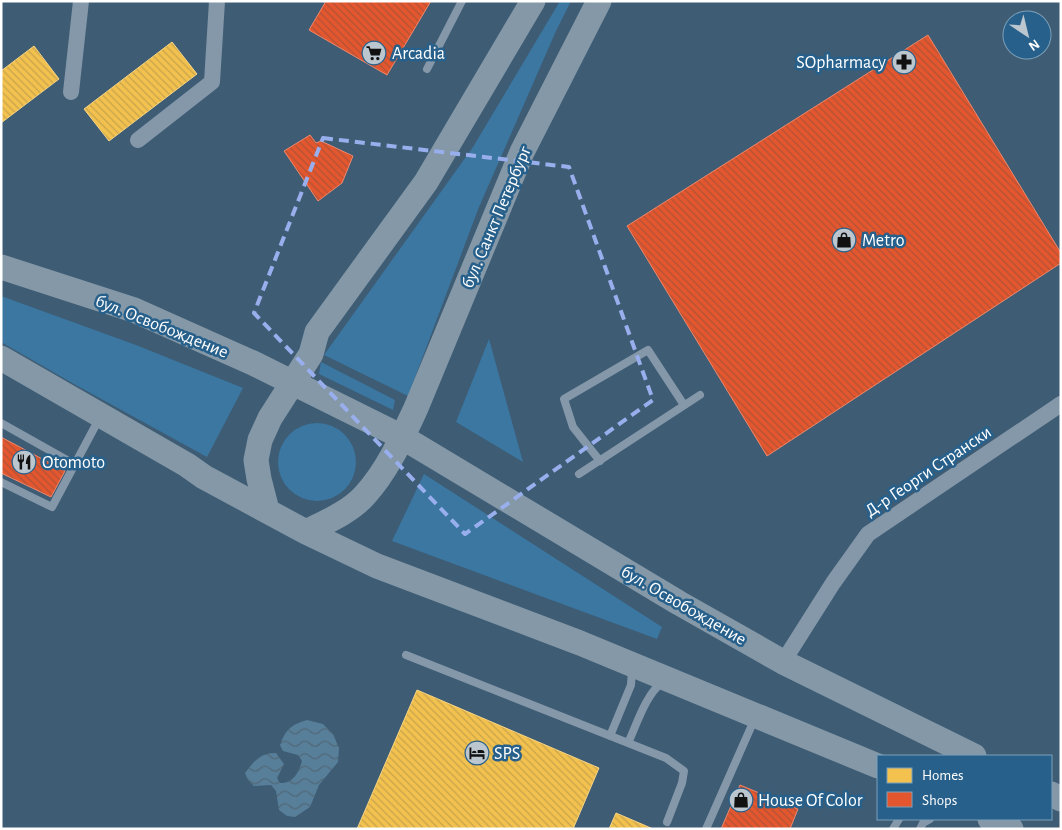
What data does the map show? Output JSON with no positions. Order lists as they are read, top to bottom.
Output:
{
  "streets": {
    "main road": ["бул. Санкт Петербург", "бул. Освобождение"],
    "street": ["Д-р Георги Странски"]
  },
  "crossings": [
    ["бул. Санкт Петербург", "бул. Освобождение"],
    ["бул. Освобождение", "Д-р Георги Странски"]
  ],
  "places": {
    "supermarket": ["Arcadia"],
    "pharmacy": ["SOpharmacy"],
    "shop": ["Metro", "House Of Color"],
    "restaurant": ["Otomoto"],
    "hotel": ["SPS"]
  },
  "legend": ["Homes", "Shops"],
  "north": "bottom right"
}
